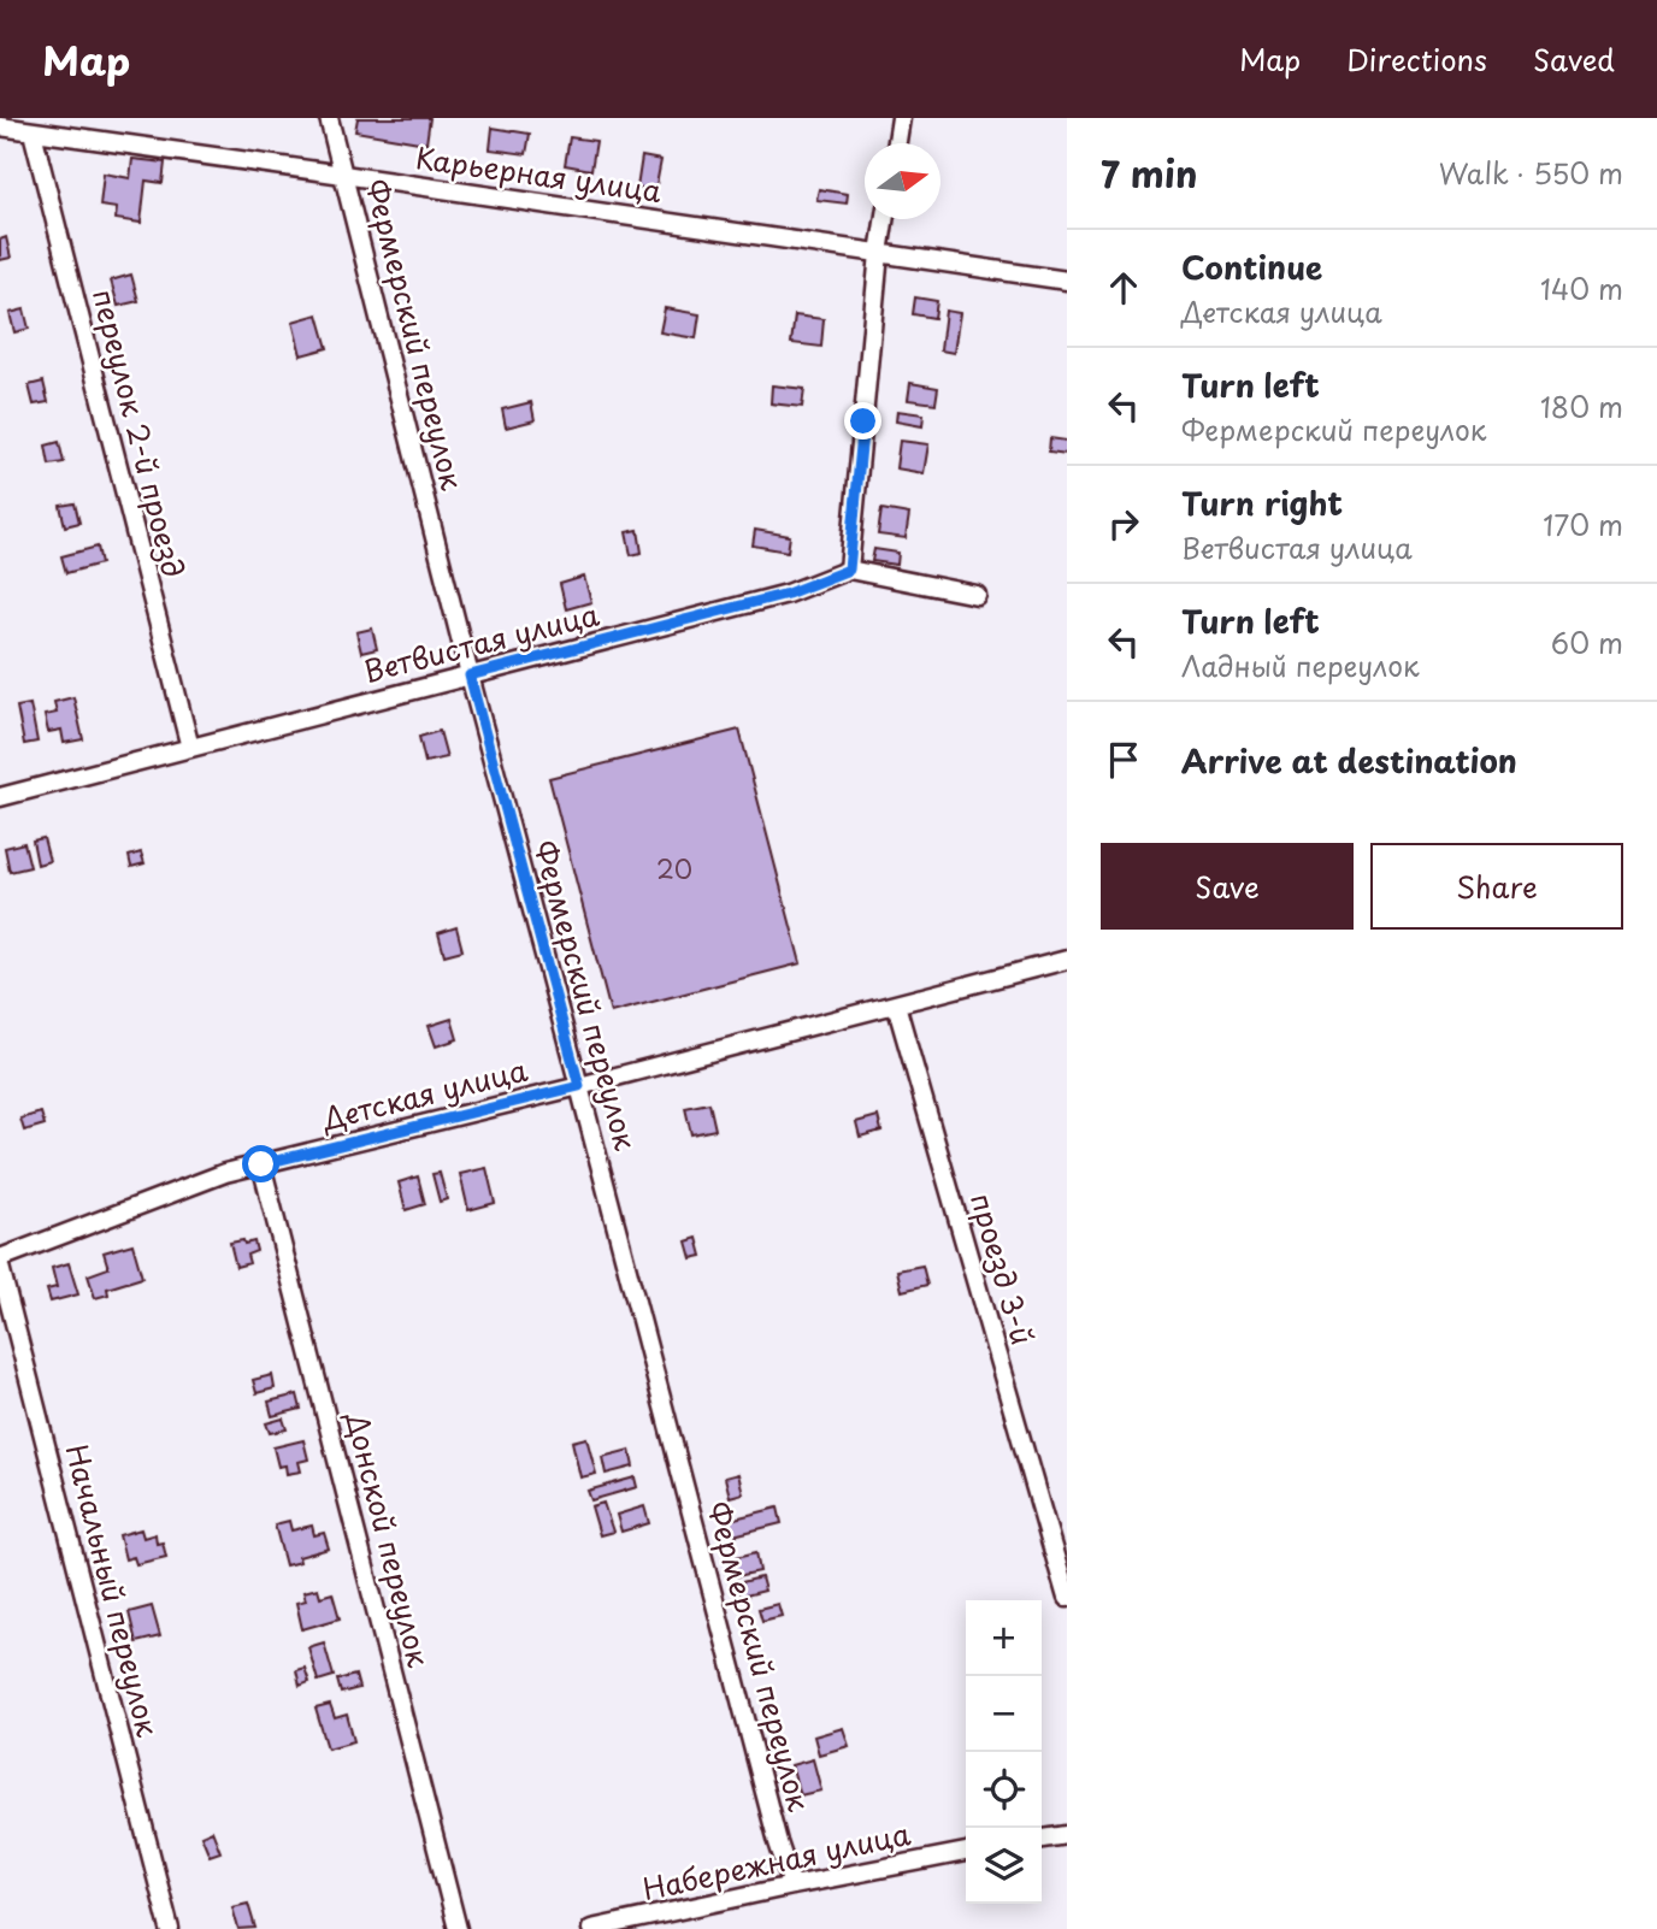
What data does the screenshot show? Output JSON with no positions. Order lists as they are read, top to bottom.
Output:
{
  "streets": {
    "street": [
      "Карьерная улица",
      "Фермерский переулок",
      "переулок 2-й проезд",
      "Ветвистая улица",
      "Детская улица",
      "проезд 3-й",
      "Донской переулок",
      "Начальный переулок",
      "Набережная улица"
    ]
  },
  "crossings": [
    ["Карьерная улица", "Фермерский переулок"],
    ["Карьерная улица", "переулок 2-й проезд"],
    ["Фермерский переулок", "Ветвистая улица"],
    ["Фермерский переулок", "Детская улица"],
    ["Фермерский переулок", "Набережная улица"],
    ["переулок 2-й проезд", "Ветвистая улица"],
    ["Детская улица", "проезд 3-й"],
    ["Детская улица", "Донской переулок"]
  ],
  "house_numbers": ["20"],
  "north": "right",
  "page": {
    "header": "Map",
    "nav": ["Map", "Directions", "Saved"],
    "heading": ["7 min", "Walk · 550 m"],
    "list": [
      ["Continue", "Детская улица", "140 m"],
      ["Turn left", "Фермерский переулок", "180 m"],
      ["Turn right", "Ветвистая улица", "170 m"],
      ["Turn left", "Ладный переулок", "60 m"],
      "Arrive at destination"
    ],
    "buttons": ["Save", "Share"],
    "map_buttons": ["+", "−"]
  }
}
